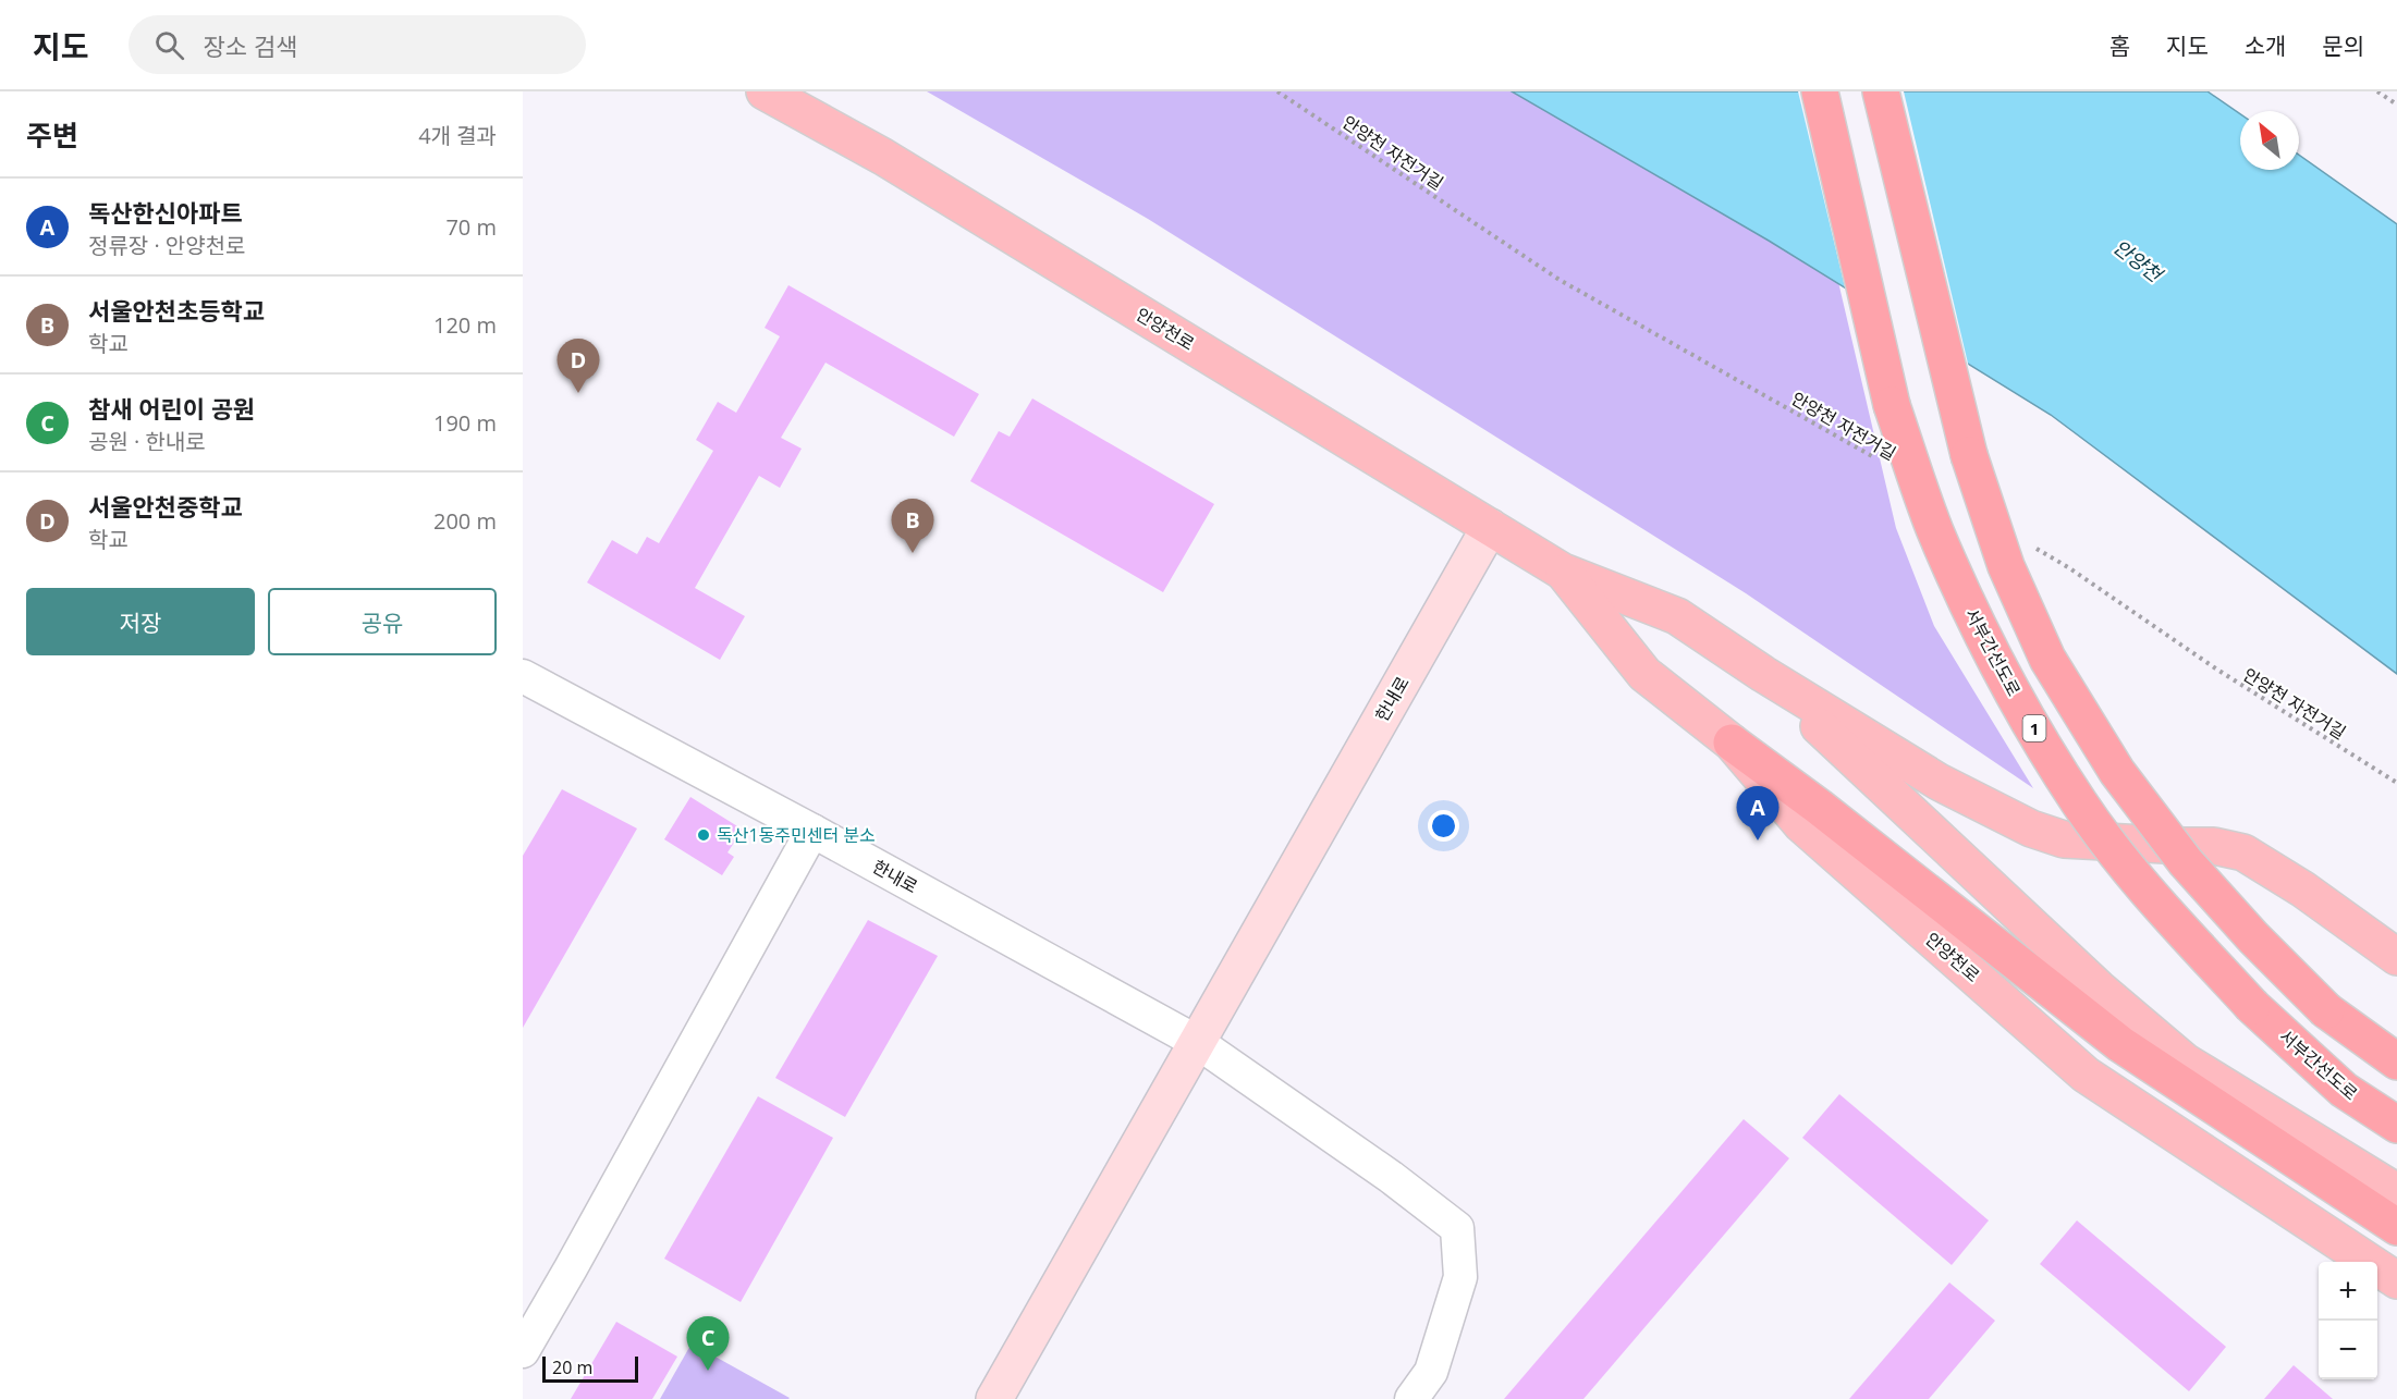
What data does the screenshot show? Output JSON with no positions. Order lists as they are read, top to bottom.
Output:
{
  "streets": {
    "highway": ["서부간선도로", "1"],
    "main road": ["안양천로", "한내로"],
    "path": ["안양천 자전거길"]
  },
  "crossings": [
    ["안양천로", "한내로"]
  ],
  "water": ["안양천"],
  "places": ["독산1동주민센터 분소"],
  "scale_bar": "20 m",
  "north": "top left",
  "page": {
    "header": "지도",
    "search": "장소 검색",
    "nav": [
      "홈",
      "지도",
      "소개",
      "문의"
    ],
    "heading": ["주변", "4개 결과"],
    "list": [
      {
        "mark": "A",
        "name": "독산한신아파트",
        "note": "정류장 · 안양천로",
        "value": "70 m"
      },
      {
        "mark": "B",
        "name": "서울안천초등학교",
        "note": "학교",
        "value": "120 m"
      },
      {
        "mark": "C",
        "name": "참새 어린이 공원",
        "note": "공원 · 한내로",
        "value": "190 m"
      },
      {
        "mark": "D",
        "name": "서울안천중학교",
        "note": "학교",
        "value": "200 m"
      }
    ],
    "pins": [
      "D",
      "B",
      "A",
      "C"
    ],
    "buttons": ["저장", "공유"],
    "map_buttons": ["+", "−"],
    "scale": "20 m"
  }
}
